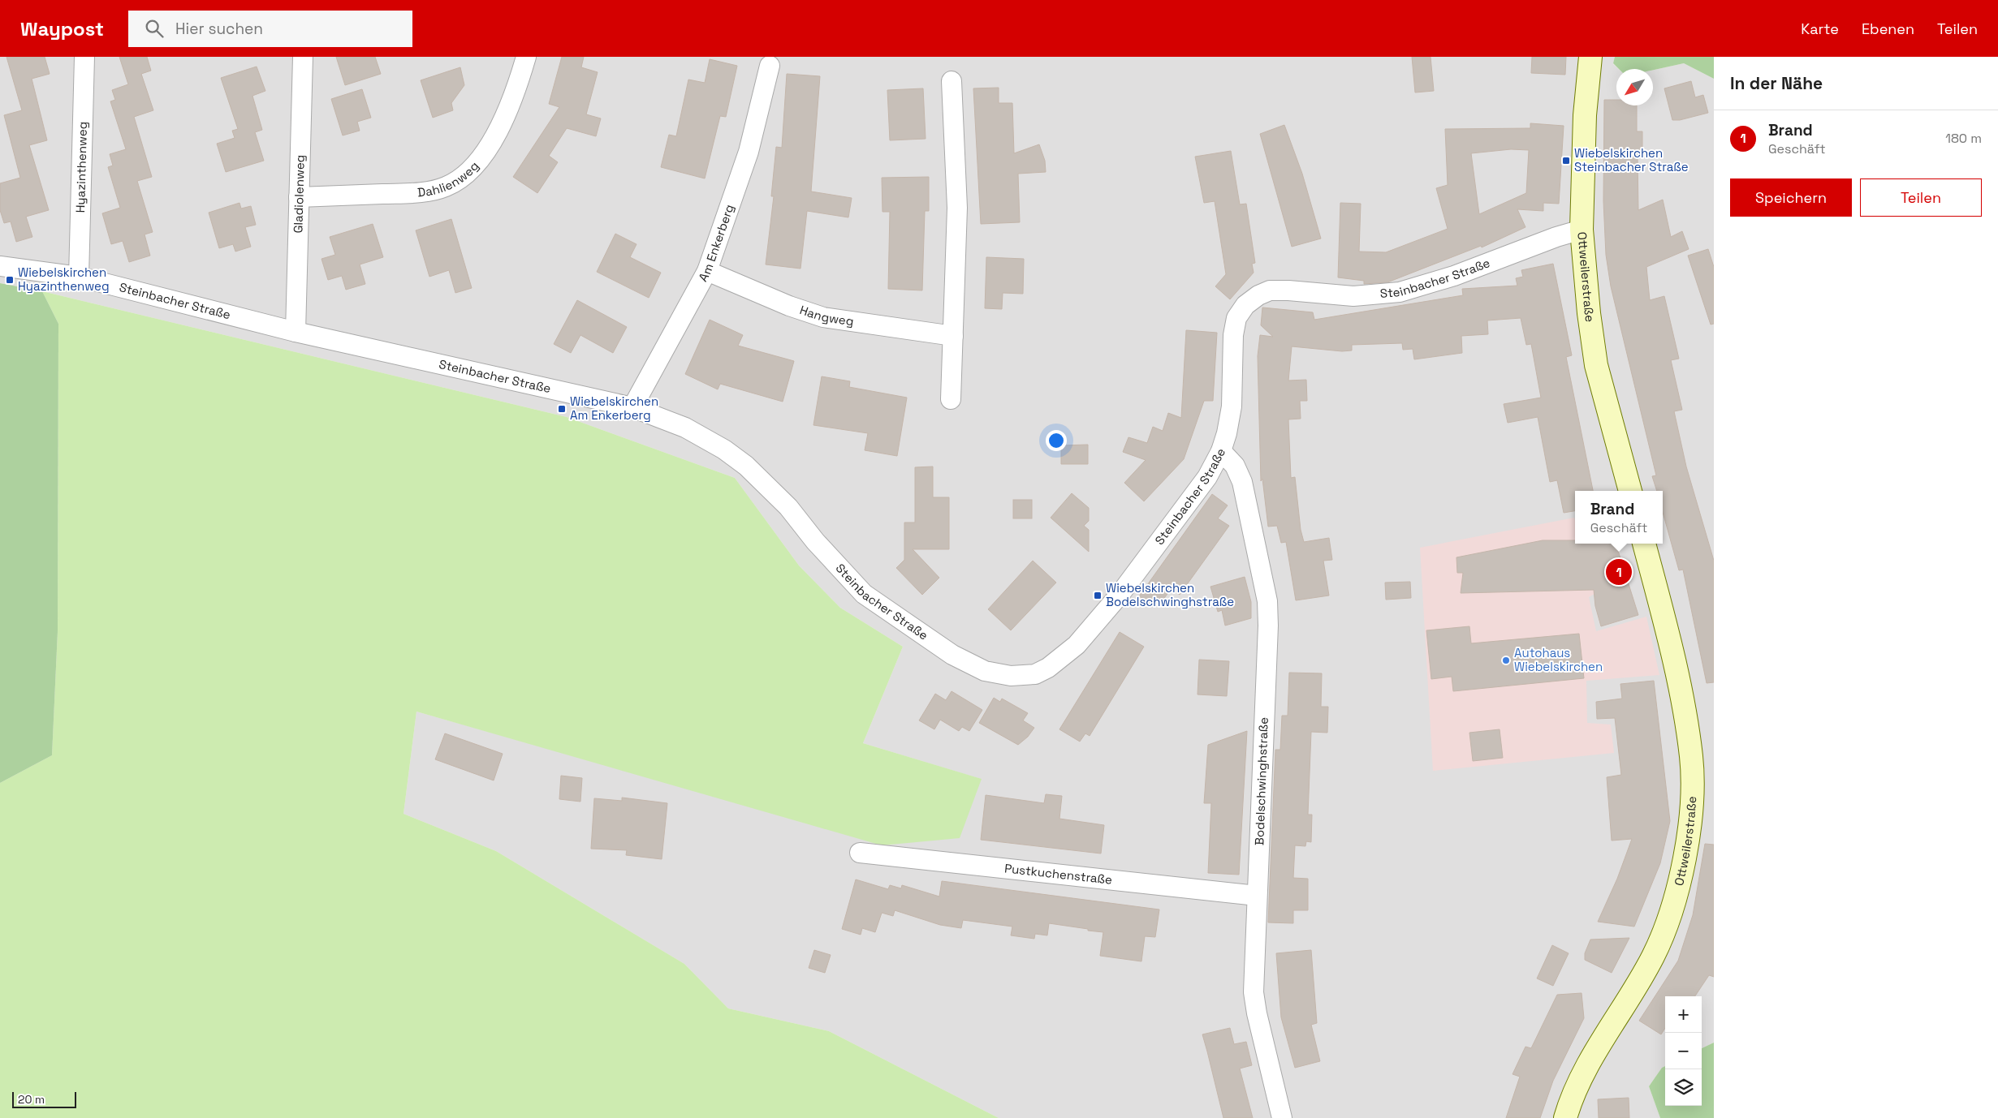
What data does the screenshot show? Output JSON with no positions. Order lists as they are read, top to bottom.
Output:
{
  "streets": {
    "main road": ["Ottweilerstraße"],
    "street": [
      "Hyazinthenweg",
      "Dahlienweg",
      "Gladiolenweg",
      "Am Enkerberg",
      "Steinbacher Straße",
      "Hangweg",
      "Bodelschwinghstraße",
      "Pustkuchenstraße"
    ]
  },
  "crossings": [
    ["Hyazinthenweg", "Steinbacher Straße"],
    ["Dahlienweg", "Gladiolenweg"],
    ["Gladiolenweg", "Steinbacher Straße"],
    ["Am Enkerberg", "Steinbacher Straße"],
    ["Am Enkerberg", "Hangweg"],
    ["Steinbacher Straße", "Ottweilerstraße"],
    ["Steinbacher Straße", "Bodelschwinghstraße"],
    ["Bodelschwinghstraße", "Pustkuchenstraße"]
  ],
  "places": {
    "transit": [
      "Wiebelskirchen Steinbacher Straße",
      "Wiebelskirchen Hyazinthenweg",
      "Wiebelskirchen Am Enkerberg",
      "Wiebelskirchen Bodelschwinghstraße"
    ],
    "other": ["Autohaus Wiebelskirchen"]
  },
  "scale_bar": "20 m",
  "north": "bottom left",
  "page": {
    "header": "Waypost",
    "search": "Hier suchen",
    "nav": ["Karte", "Ebenen", "Teilen"],
    "heading": "In der Nähe",
    "list": [
      {
        "mark": "1",
        "name": "Brand",
        "note": "Geschäft",
        "value": "180 m"
      }
    ],
    "buttons": ["Speichern", "Teilen"],
    "popup": ["Brand", "Geschäft"],
    "pins": "1",
    "map_buttons": ["+", "−"],
    "scale": "20 m"
  }
}
